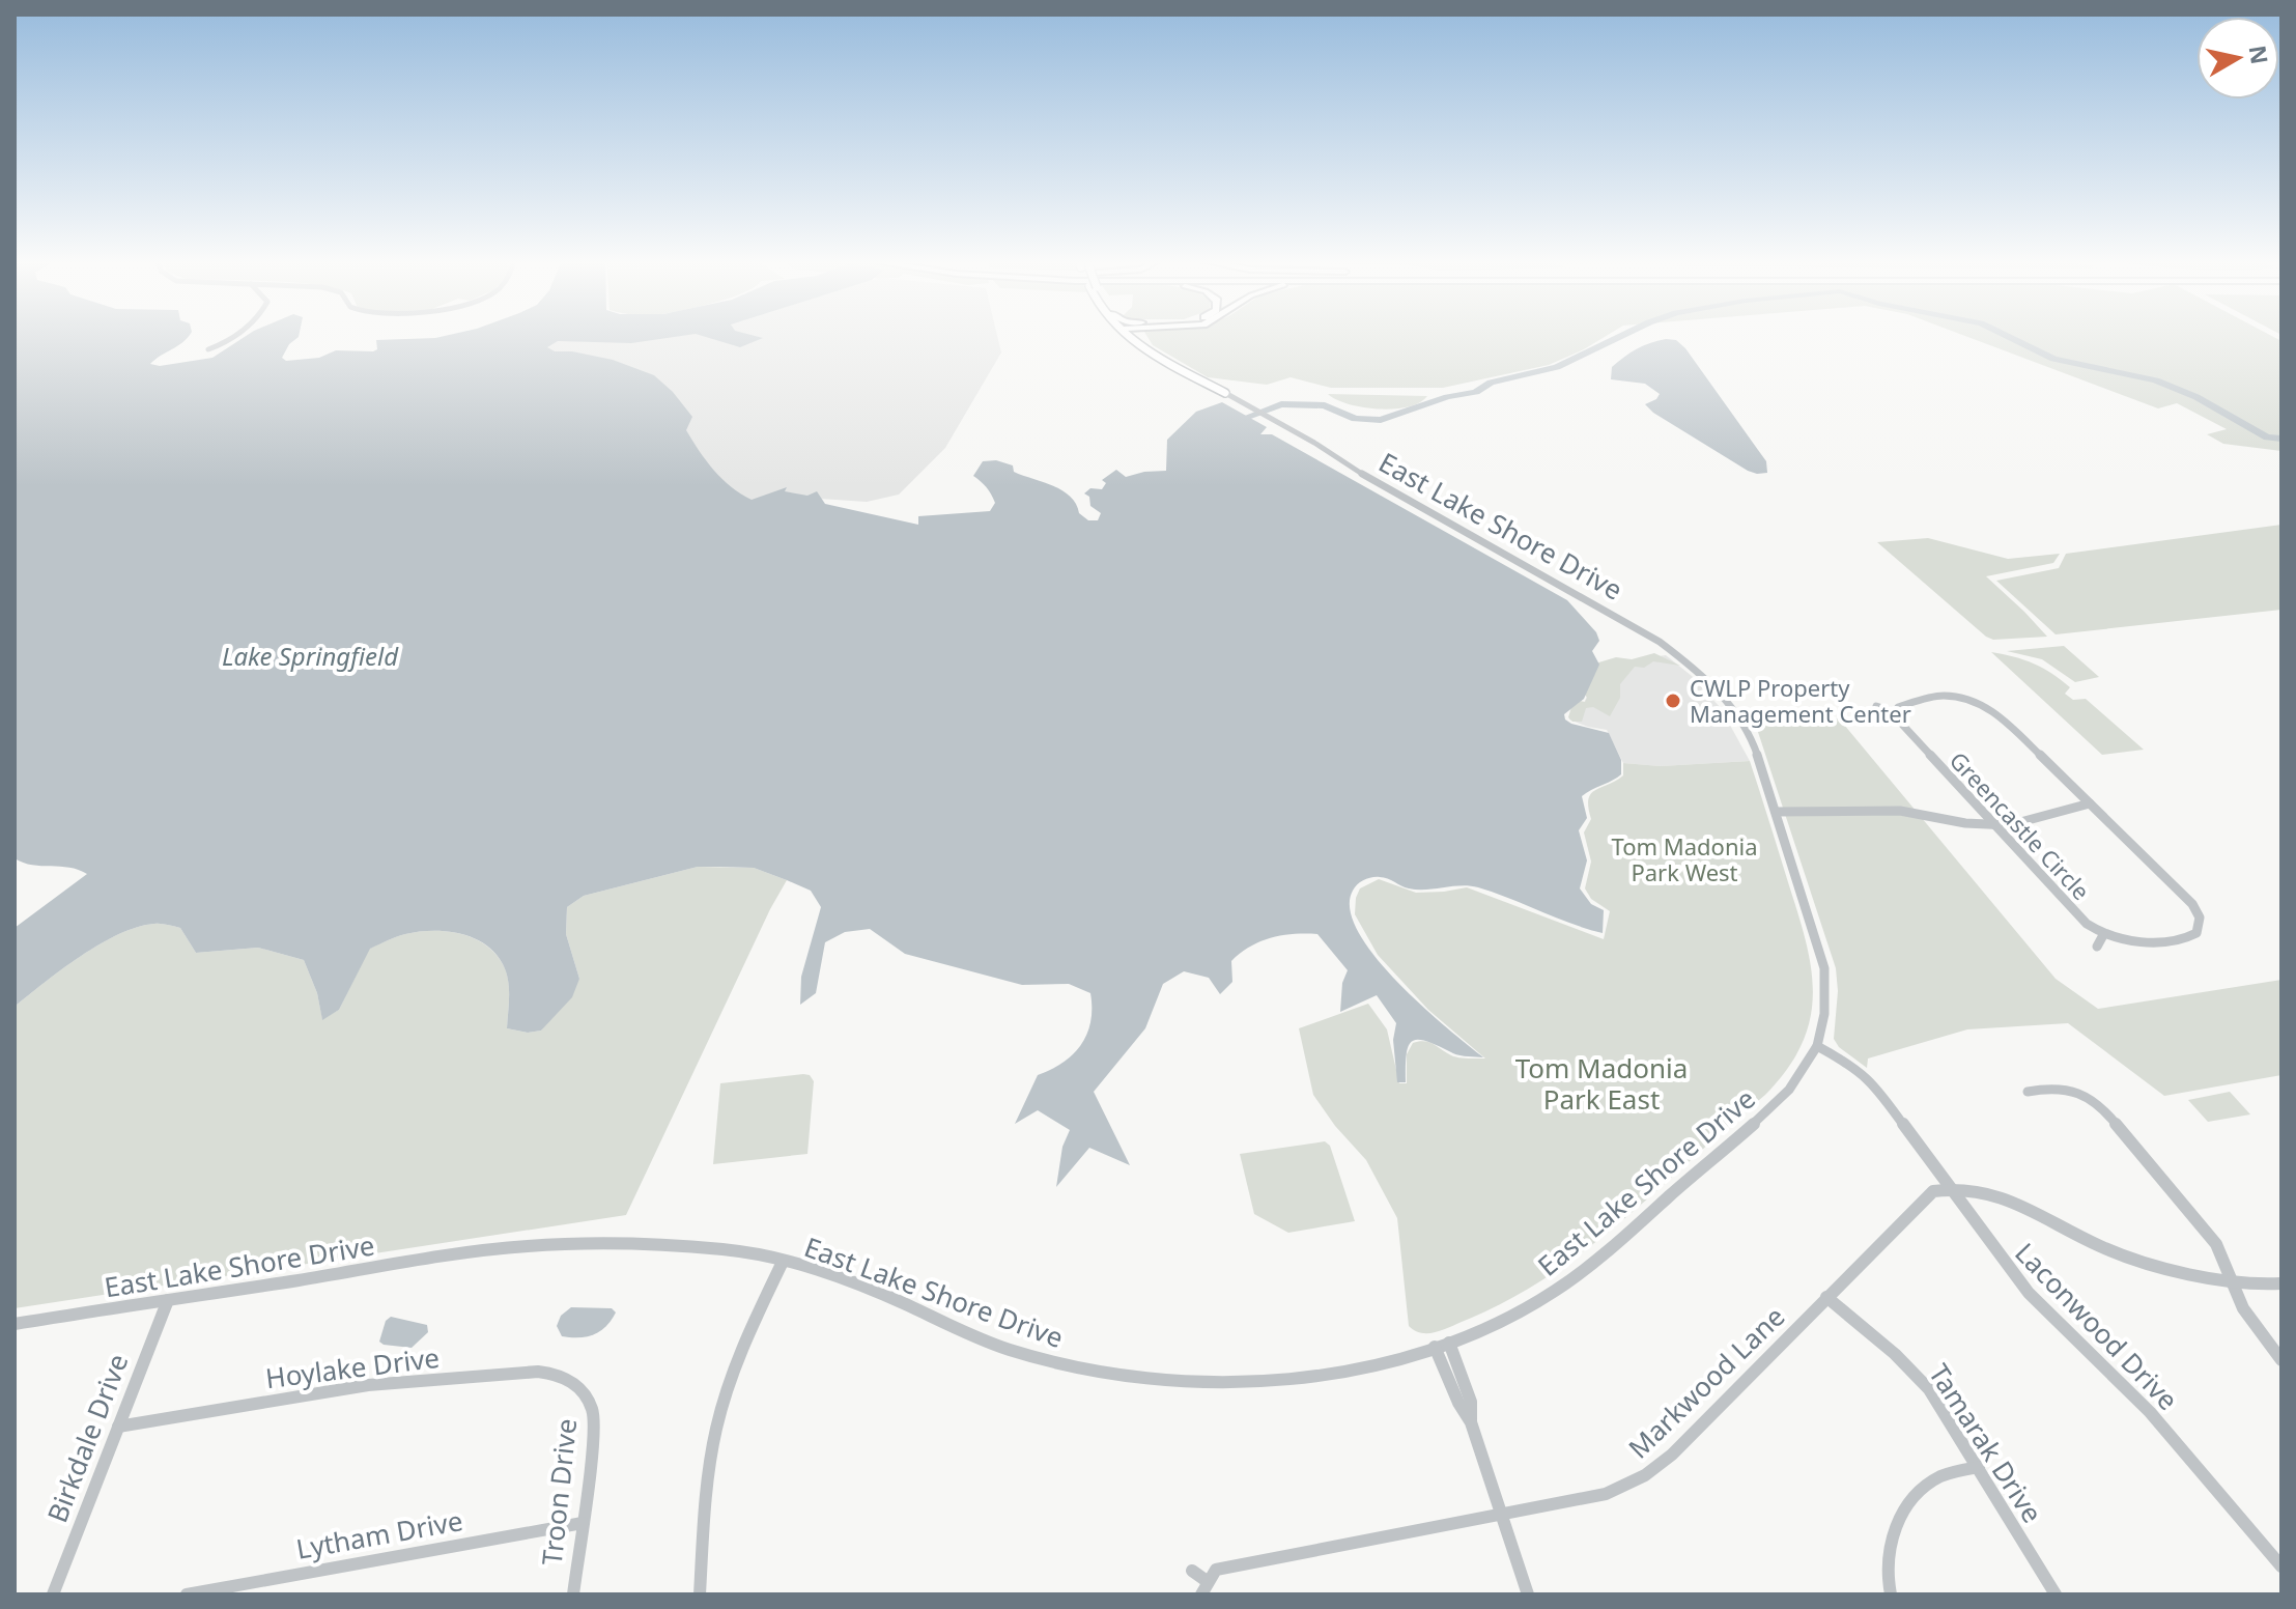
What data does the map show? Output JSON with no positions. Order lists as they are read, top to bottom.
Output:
{
  "streets": {
    "street": [
      "East Lake Shore Drive",
      "Greencastle Circle",
      "Laconwood Drive",
      "Hoylake Drive",
      "Markwood Lane",
      "Birkdale Drive",
      "Tamarak Drive",
      "Troon Drive",
      "Lytham Drive"
    ]
  },
  "crossings": [
    ["East Lake Shore Drive", "Laconwood Drive"],
    ["East Lake Shore Drive", "Birkdale Drive"],
    ["Laconwood Drive", "Markwood Lane"],
    ["Hoylake Drive", "Birkdale Drive"],
    ["Hoylake Drive", "Troon Drive"],
    ["Markwood Lane", "Tamarak Drive"],
    ["Troon Drive", "Lytham Drive"]
  ],
  "water": ["Lake Springfield"],
  "parks": ["Tom Madonia Park West", "Tom Madonia Park East"],
  "places": ["CWLP Property Management Center"],
  "north": "right"
}
